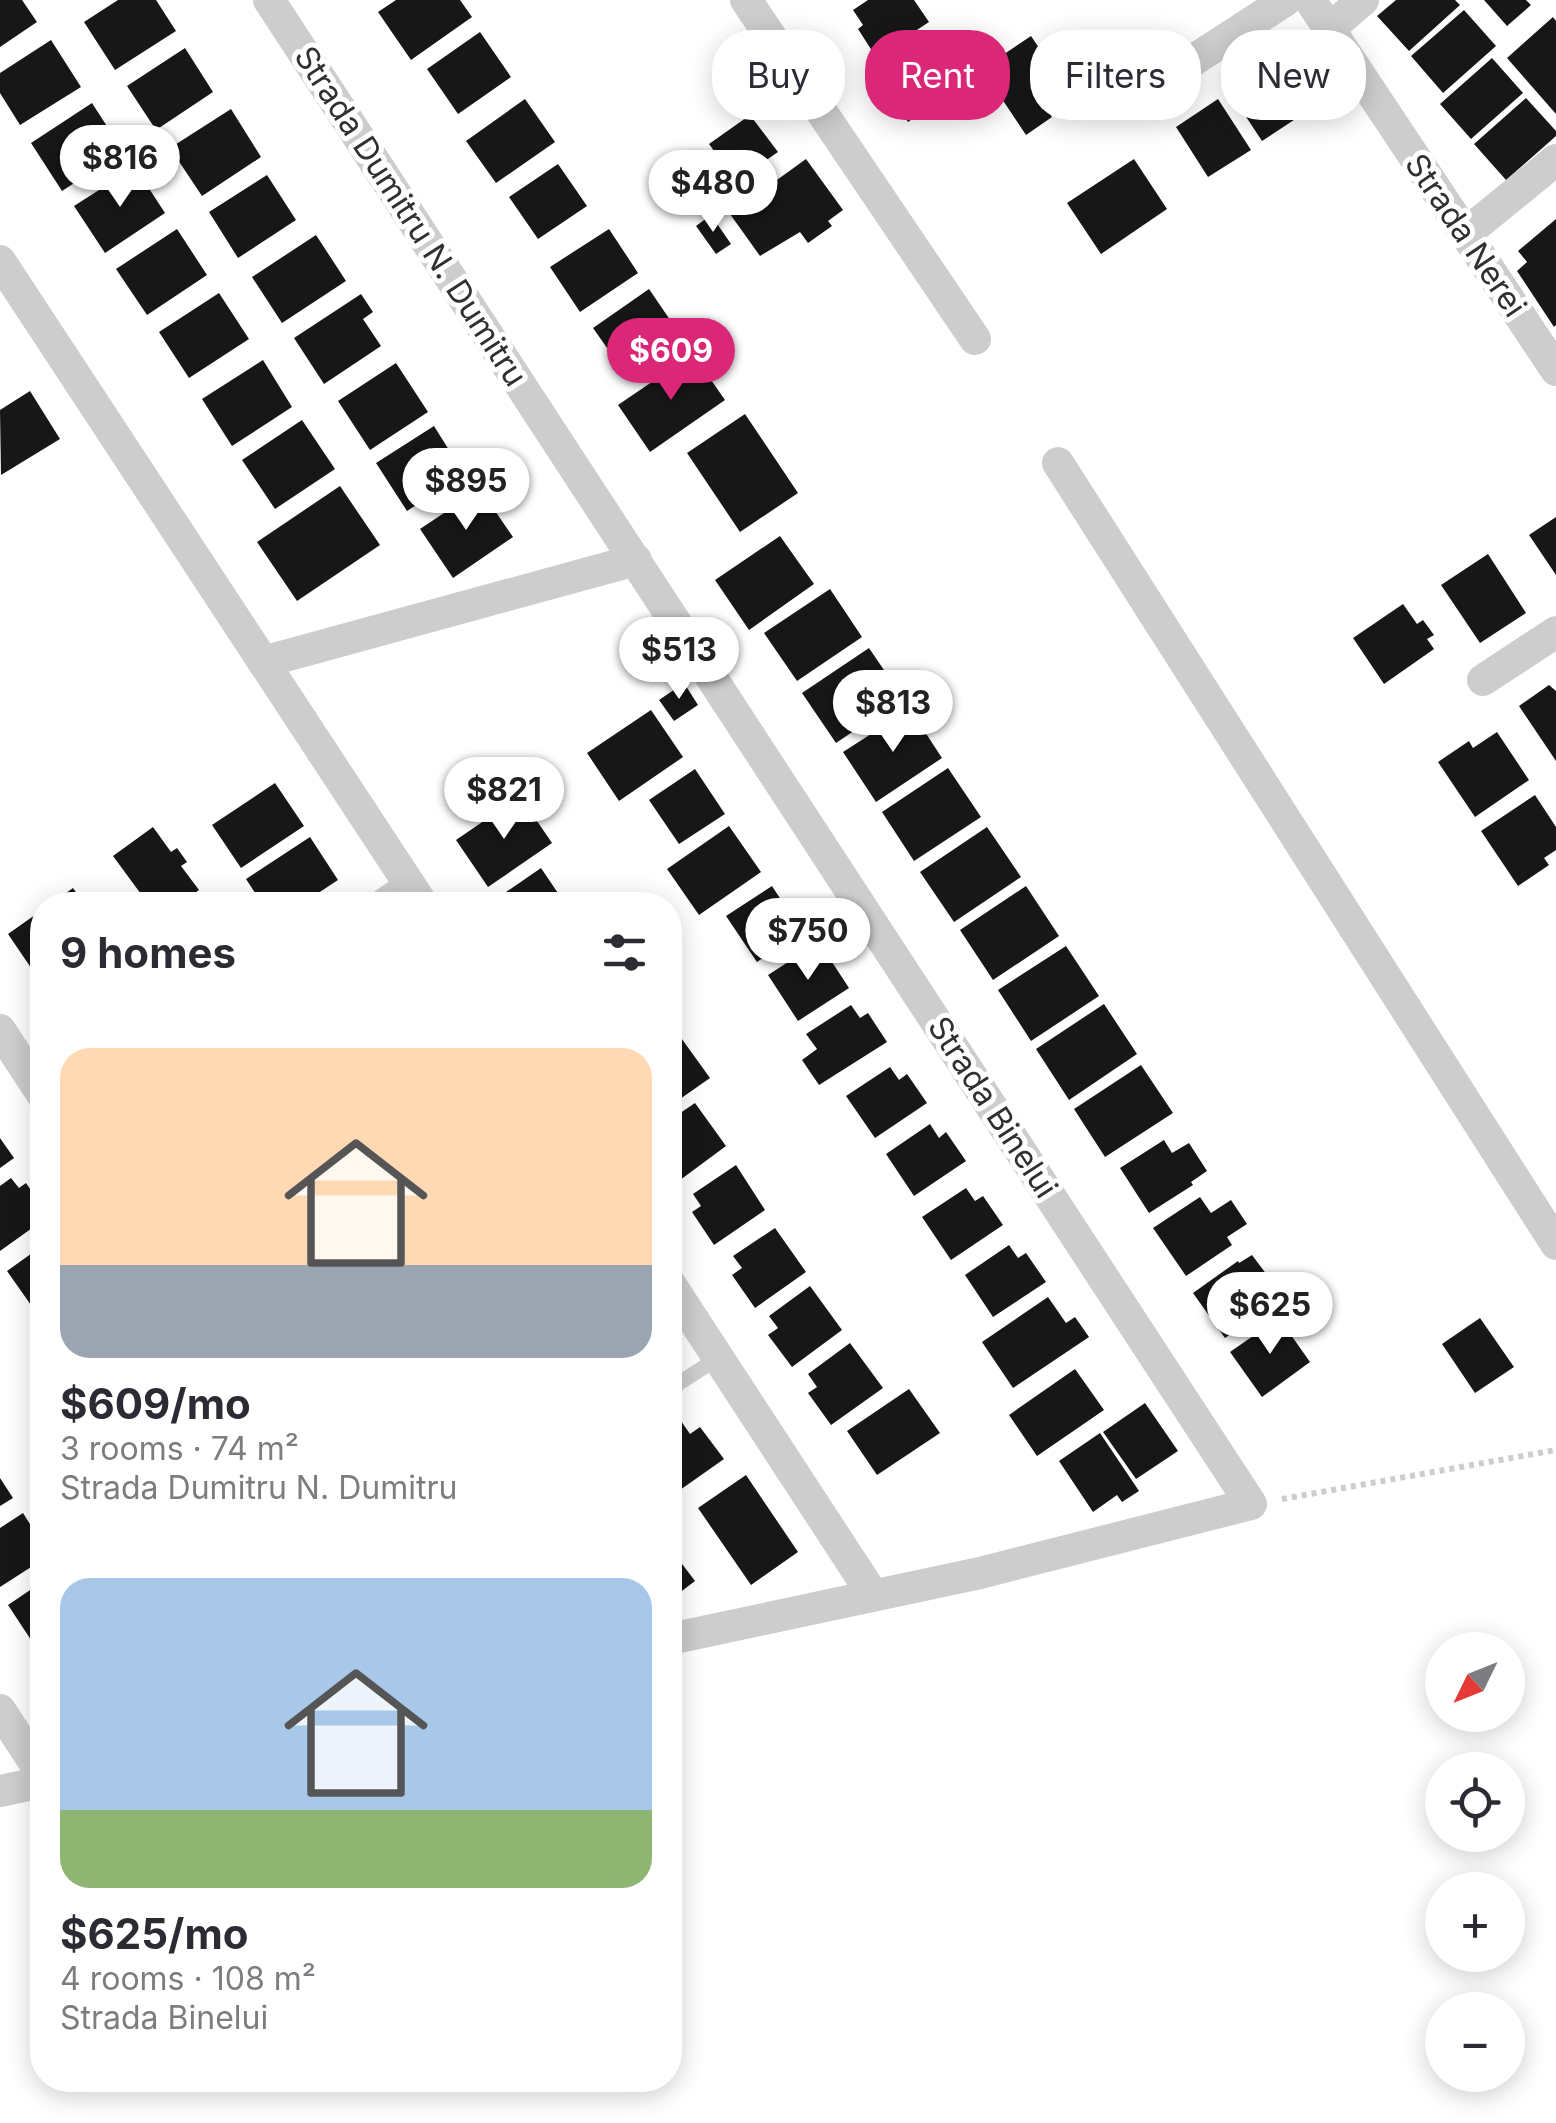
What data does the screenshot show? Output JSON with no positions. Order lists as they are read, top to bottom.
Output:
{
  "streets": {
    "street": ["Strada Dumitru N. Dumitru", "Strada Nerei", "Strada Binelui"]
  },
  "crossings": [
    ["Strada Dumitru N. Dumitru", "Strada Binelui"]
  ],
  "north": "bottom left",
  "page": {
    "chip": [
      "Buy",
      "Rent",
      "Filters",
      "New"
    ],
    "price": [
      "$816",
      "$480",
      "$609",
      "$895",
      "$513",
      "$813",
      "$821",
      "$750",
      "$625"
    ],
    "heading": "9 homes",
    "list": [
      {
        "name": "$609/mo",
        "note": "3 rooms · 74 m² · Strada Dumitru N. Dumitru"
      },
      {
        "name": "$625/mo",
        "note": "4 rooms · 108 m² · Strada Binelui"
      }
    ],
    "map_buttons": ["+", "−"]
  }
}
